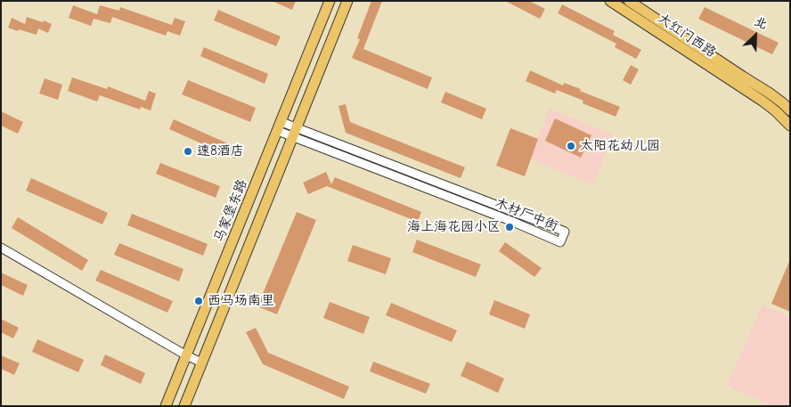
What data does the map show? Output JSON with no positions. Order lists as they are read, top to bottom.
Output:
{
  "streets": {
    "main road": ["大红门西路", "马家堡东路"],
    "street": ["木材厂中街"]
  },
  "crossings": [
    ["马家堡东路", "木材厂中街"]
  ],
  "places": [
    "太阳花幼儿园",
    "速8酒店",
    "海上海花园小区",
    "西马场南里"
  ],
  "north": "top right"
}
